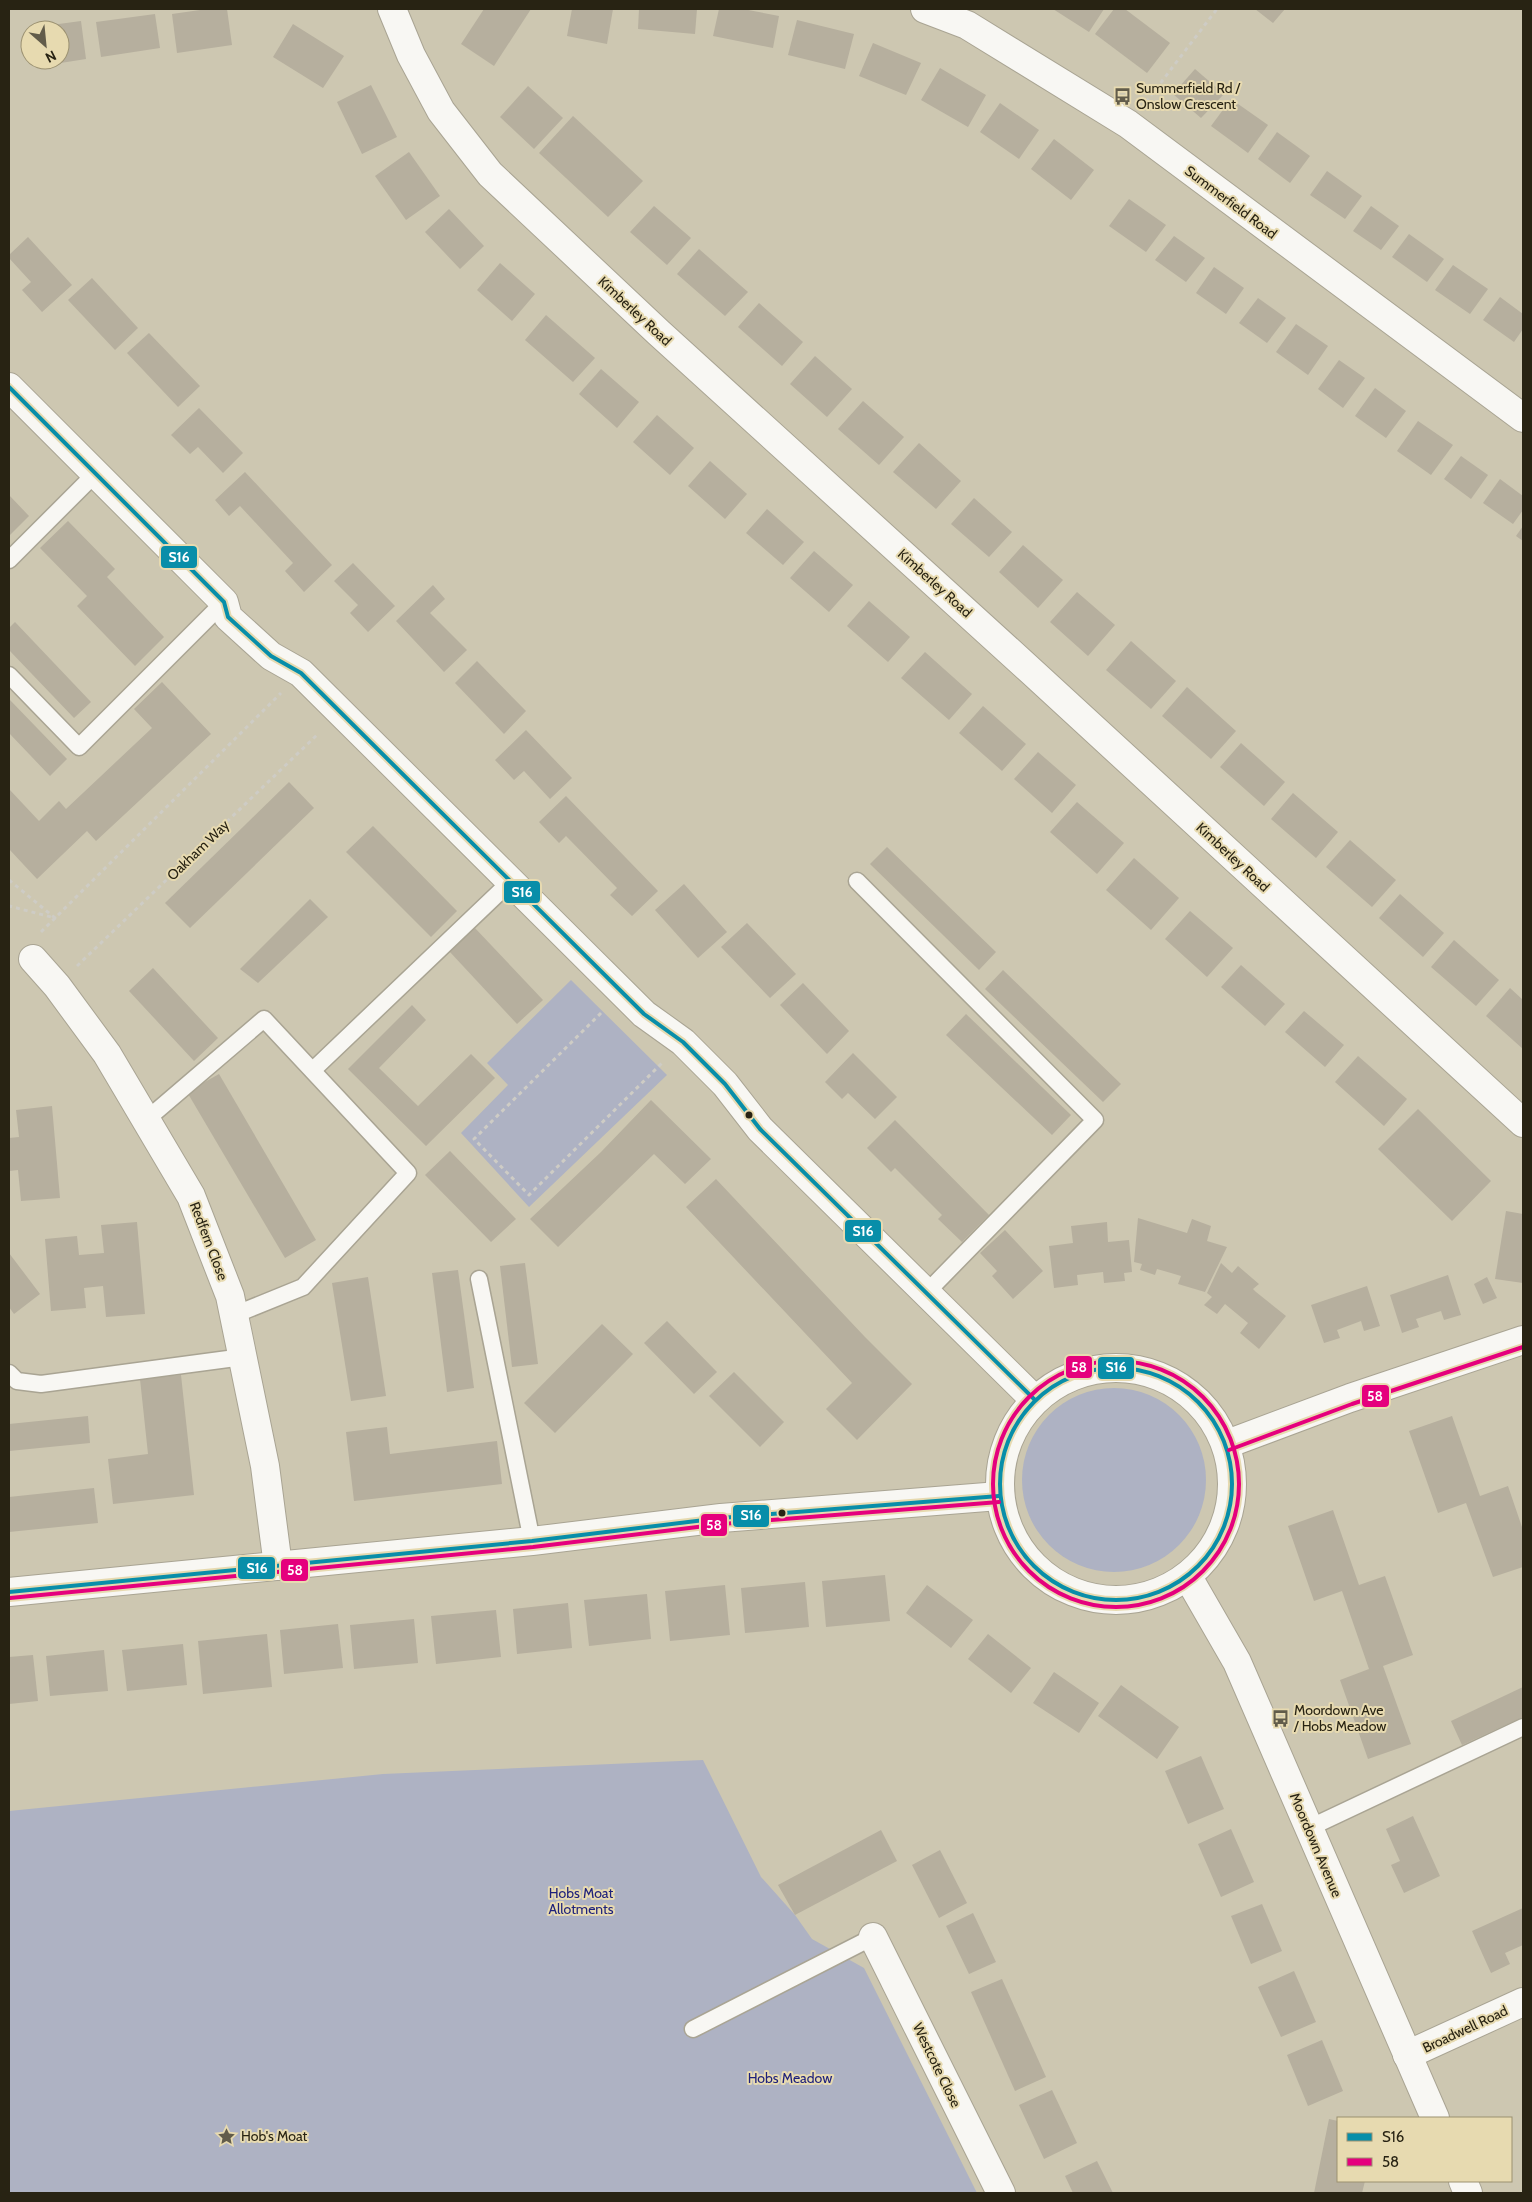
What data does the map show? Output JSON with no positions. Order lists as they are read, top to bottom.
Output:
{
  "streets": {
    "street": [
      "Summerfield Road",
      "Kimberley Road",
      "Redfern Close",
      "Moordown Avenue",
      "Broadwell Road",
      "Westcote Close"
    ],
    "path": ["Oakham Way"]
  },
  "crossings": [
    ["Oakham Way", "Redfern Close"],
    ["Moordown Avenue", "Broadwell Road"]
  ],
  "parks": ["Hobs Moat Allotments", "Hobs Meadow"],
  "places": {
    "bus stop": ["Summerfield Rd / Onslow Crescent", "Moordown Ave / Hobs Meadow"],
    "place": ["Hob's Moat"]
  },
  "lines": ["transit line S16", "transit line 58"],
  "legend": ["S16", "58"],
  "north": "bottom right"
}
